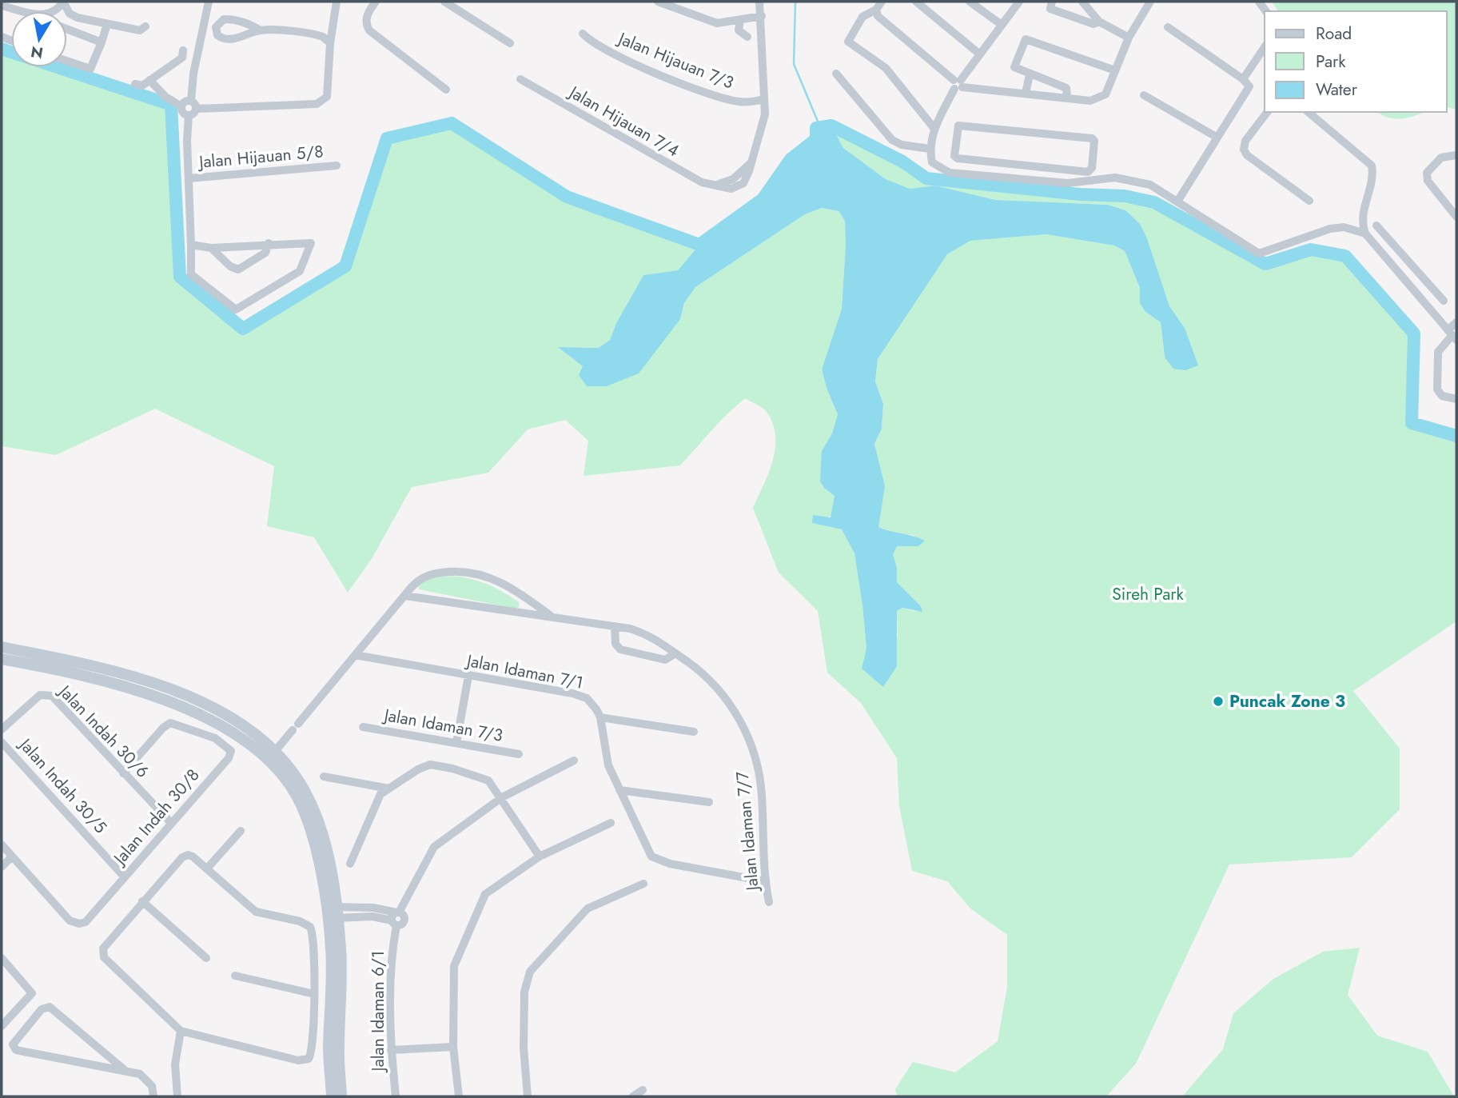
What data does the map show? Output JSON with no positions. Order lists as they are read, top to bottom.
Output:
{
  "streets": {
    "street": [
      "Jalan Hijauan 7/3",
      "Jalan Hijauan 7/4",
      "Jalan Hijauan 5/8",
      "Jalan Idaman 7/1",
      "Jalan Idaman 7/3",
      "Jalan Indah 30/6",
      "Jalan Indah 30/5",
      "Jalan Indah 30/8",
      "Jalan Idaman 7/7",
      "Jalan Idaman 6/1"
    ]
  },
  "crossings": [
    ["Jalan Hijauan 7/3", "Jalan Hijauan 7/4"],
    ["Jalan Idaman 7/1", "Jalan Idaman 7/7"],
    ["Jalan Indah 30/6", "Jalan Indah 30/8"],
    ["Jalan Indah 30/5", "Jalan Indah 30/8"]
  ],
  "parks": ["Sireh Park"],
  "places": ["Puncak Zone 3"],
  "legend": ["Road", "Park", "Water"],
  "north": "bottom"
}
